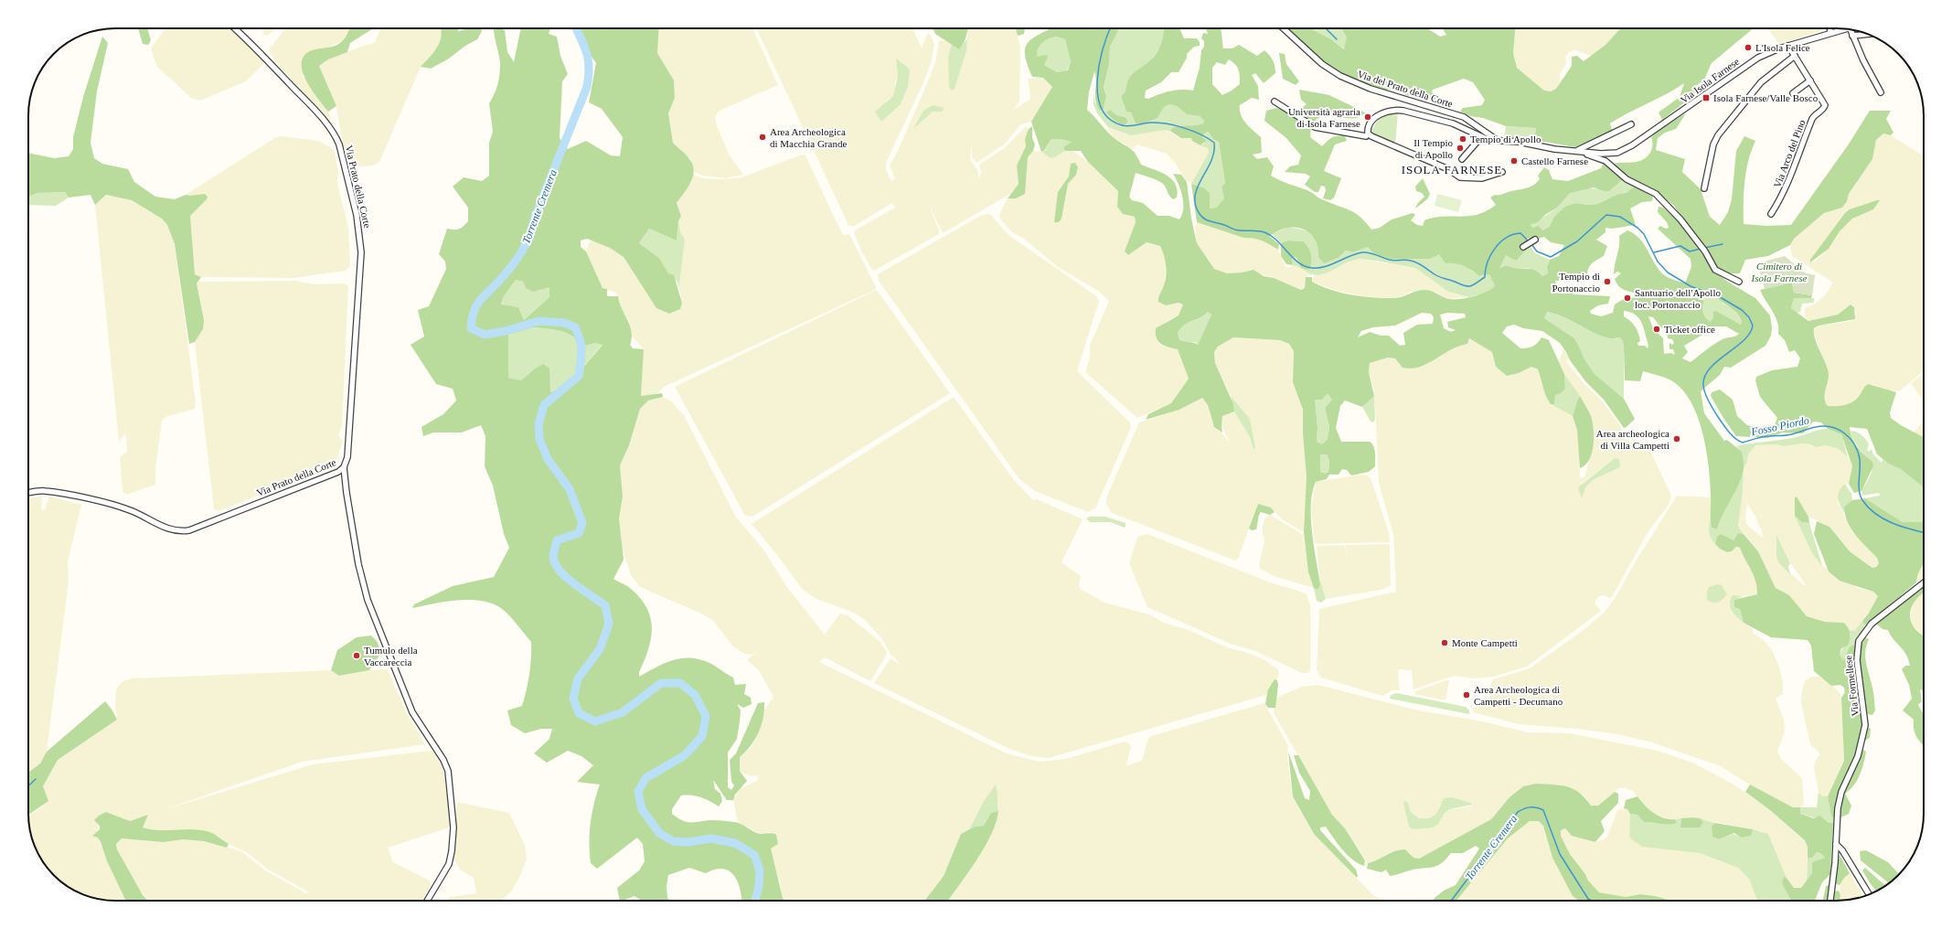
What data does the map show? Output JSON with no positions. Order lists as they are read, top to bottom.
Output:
{
  "streets": {
    "street": [
      "Via Isola Farnese",
      "Via del Prato della Corte",
      "Via Arco del Pino",
      "Via Prato della Corte",
      "Via Formellese"
    ]
  },
  "crossings": [
    ["Via Isola Farnese", "Via del Prato della Corte"],
    ["Via Isola Farnese", "Via Arco del Pino"]
  ],
  "districts": ["ISOLA FARNESE"],
  "water": ["Torrente Cremera", "Fosso Piordo"],
  "parks": ["Cimitero di Isola Farnese"],
  "places": {
    "other": [
      "L'Isola Felice",
      "Università agraria di Isola Farnese",
      "Area Archeologica di Macchia Grande",
      "Tempio di Apollo",
      "Il Tempio di Apollo",
      "Castello Farnese",
      "Tempio di Portonaccio",
      "Santuario dell'Apollo loc. Portonaccio",
      "Ticket office",
      "Area archeologica di Villa Campetti",
      "Monte Campetti",
      "Tumulo della Vaccareccia",
      "Area Archeologica di Campetti - Decumano"
    ],
    "transit": ["Isola Farnese/Valle Bosco"]
  }
}
